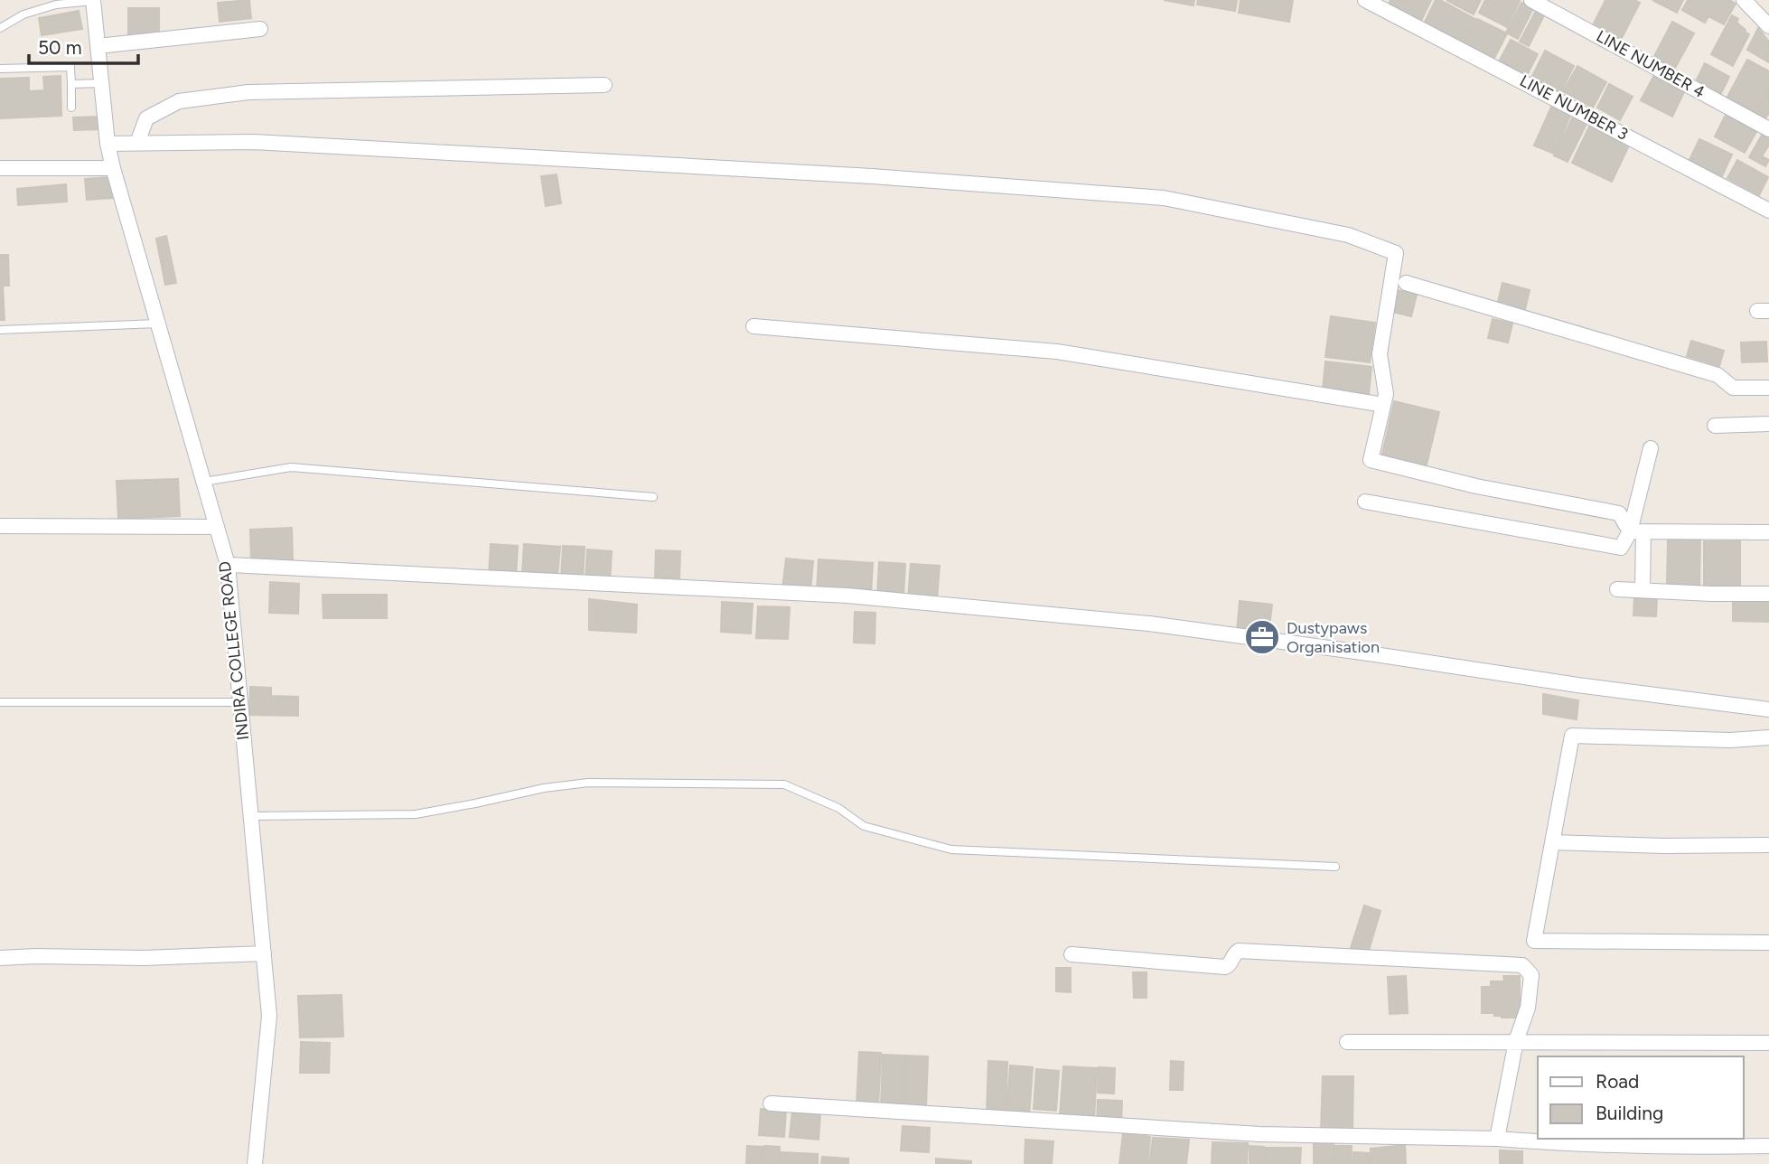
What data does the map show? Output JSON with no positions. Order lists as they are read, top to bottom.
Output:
{
  "streets": {
    "street": ["LINE NUMBER 4", "LINE NUMBER 3", "INDIRA COLLEGE ROAD"]
  },
  "places": {
    "office": ["Dustypaws Organisation"]
  },
  "legend": ["Road", "Building"],
  "scale_bar": "50 m"
}
